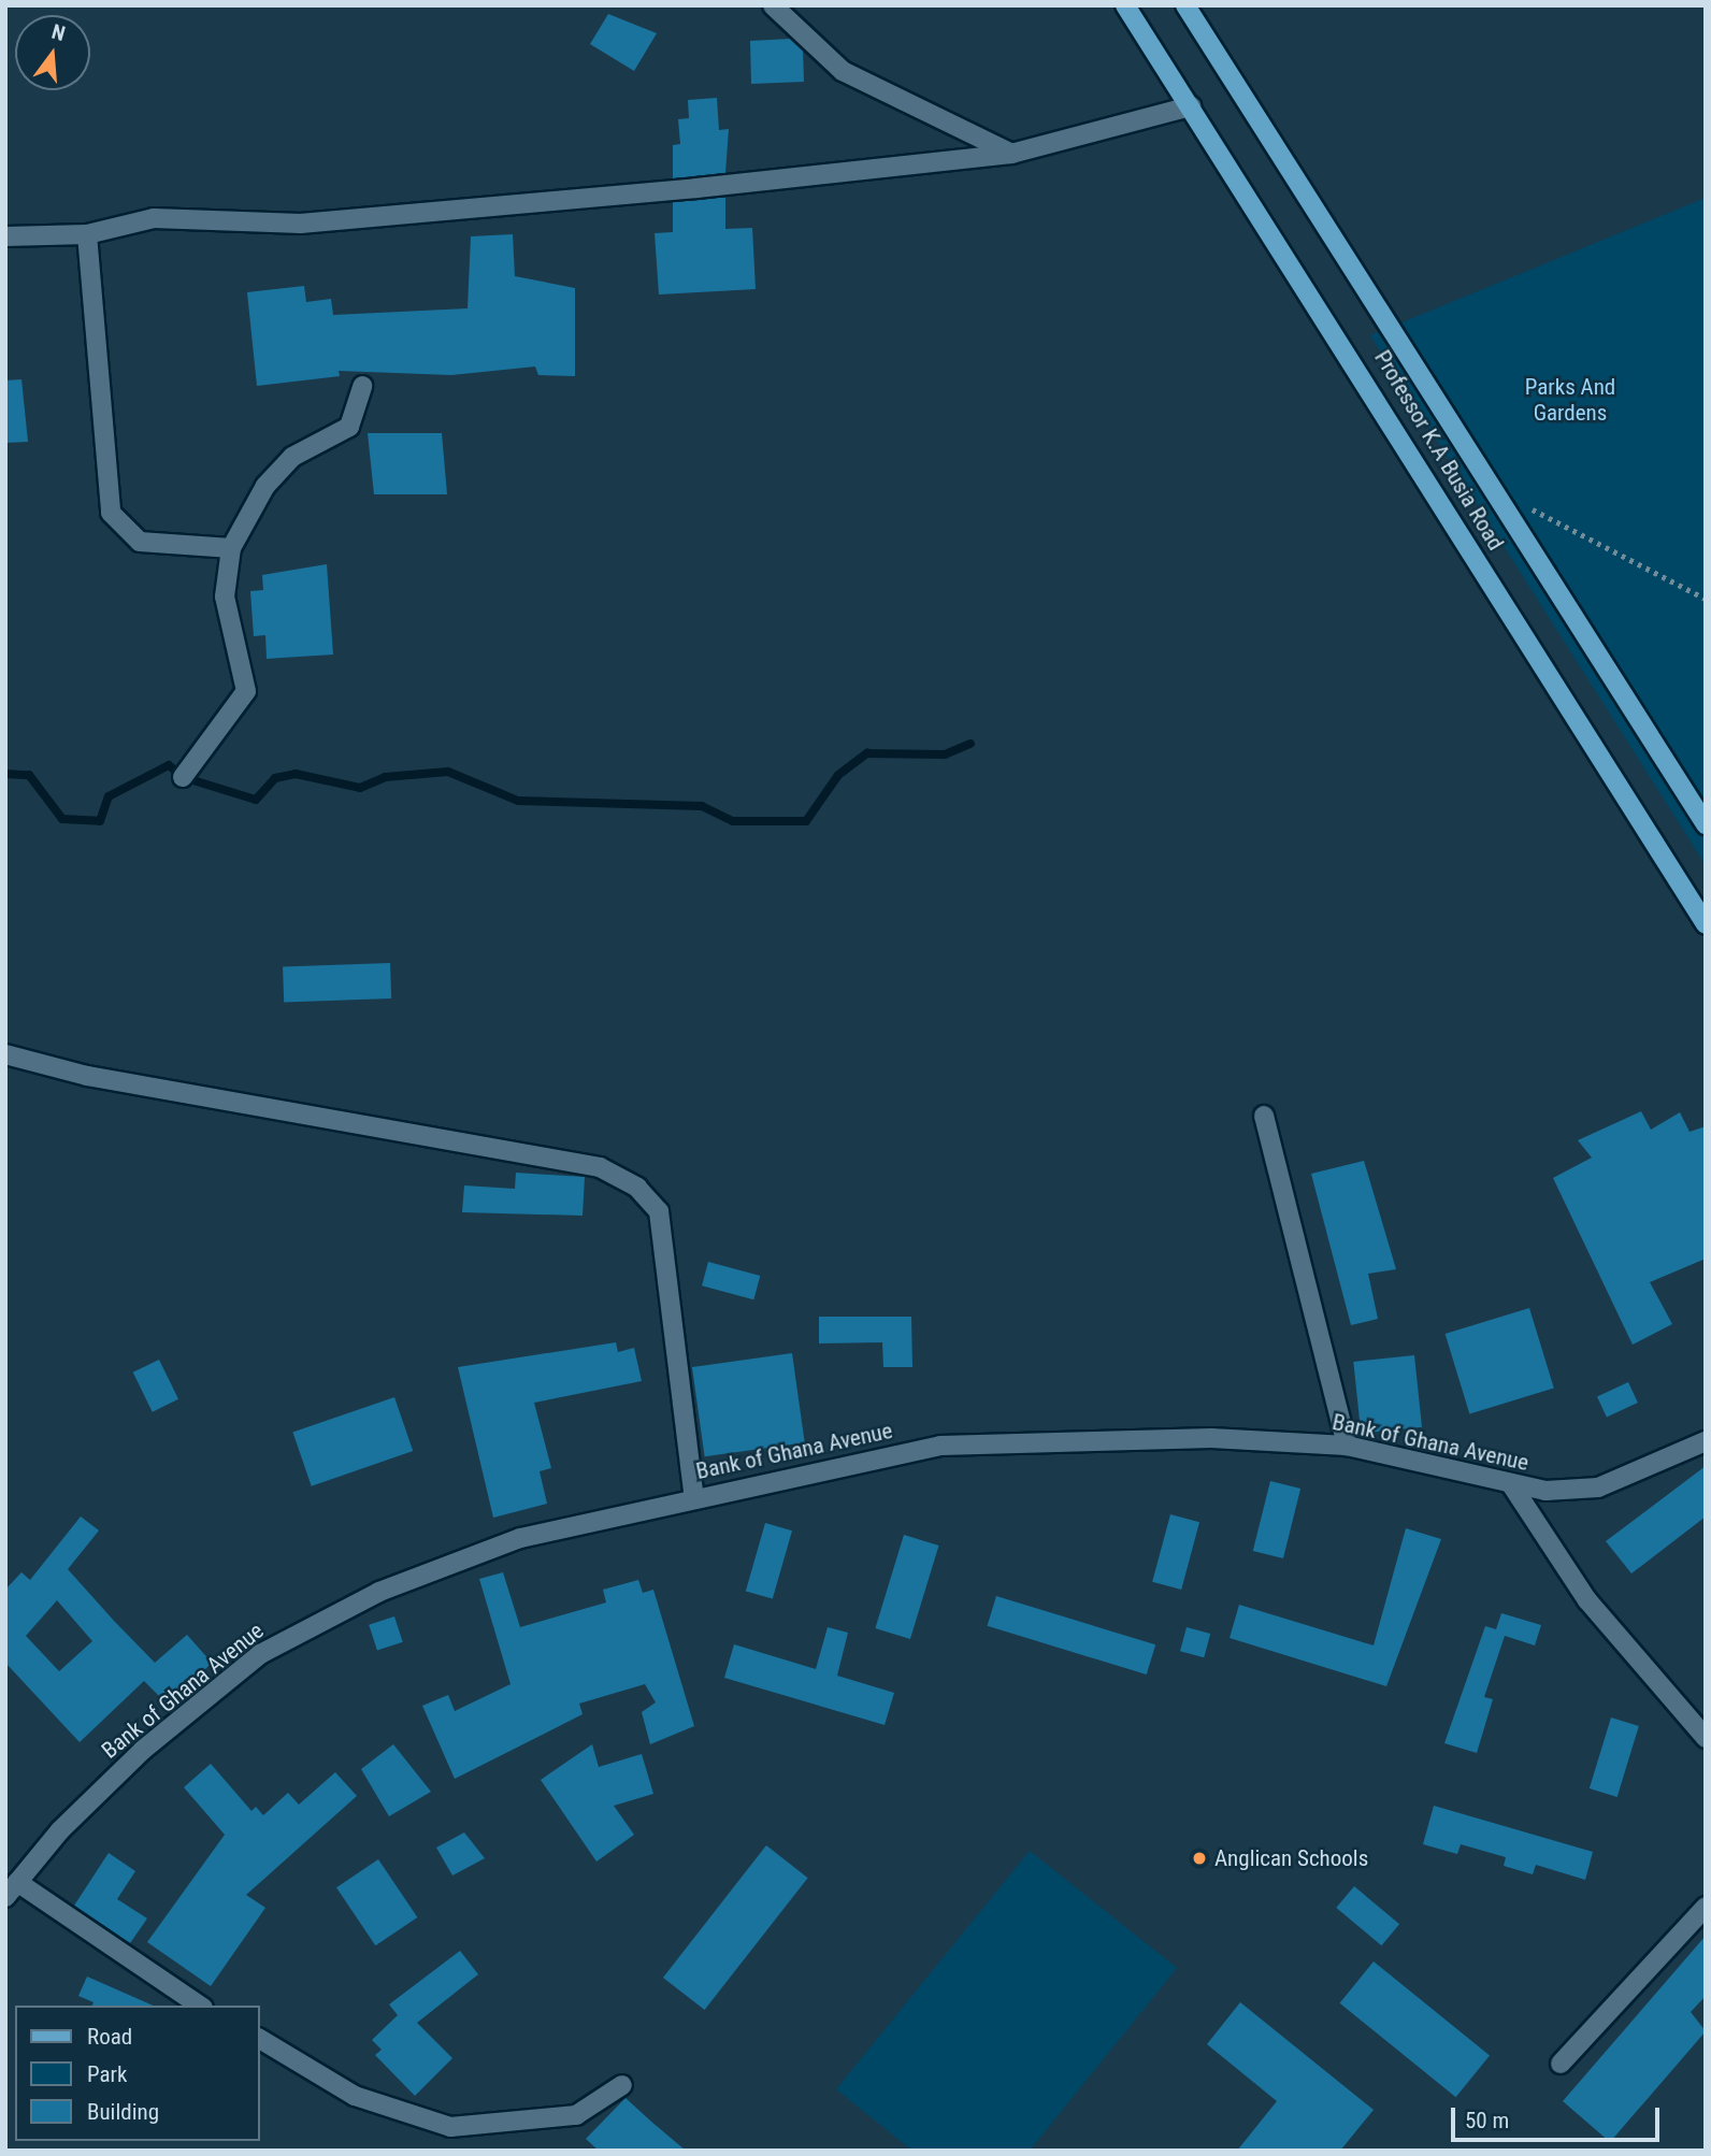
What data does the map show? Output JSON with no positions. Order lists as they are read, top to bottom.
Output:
{
  "streets": {
    "main road": ["Professor K.A Busia Road"],
    "street": ["Bank of Ghana Avenue"]
  },
  "parks": ["Parks And Gardens"],
  "places": ["Anglican Schools"],
  "legend": ["Road", "Park", "Building"],
  "scale_bar": "50 m",
  "north": "top"
}
